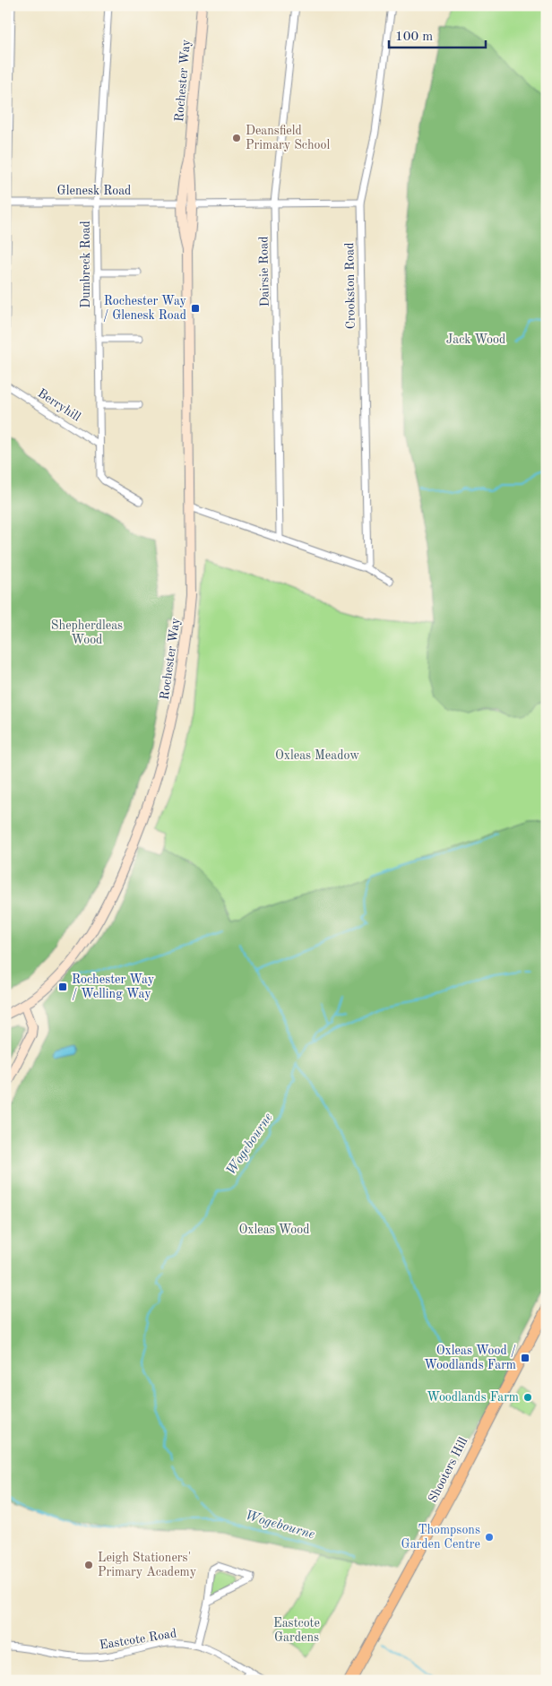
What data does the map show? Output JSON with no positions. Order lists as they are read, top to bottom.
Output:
{
  "streets": {
    "main road": ["Shooters Hill"],
    "street": [
      "Rochester Way",
      "Glenesk Road",
      "Dumbreck Road",
      "Dairsie Road",
      "Crookston Road",
      "Berryhill",
      "Eastcote Road"
    ]
  },
  "crossings": [
    ["Rochester Way", "Glenesk Road"],
    ["Glenesk Road", "Dumbreck Road"],
    ["Glenesk Road", "Dairsie Road"],
    ["Glenesk Road", "Crookston Road"],
    ["Dumbreck Road", "Berryhill"]
  ],
  "water": ["Wogebourne"],
  "parks": [
    "Jack Wood",
    "Shepherdleas Wood",
    "Oxleas Meadow",
    "Oxleas Wood",
    "Eastcote Gardens"
  ],
  "places": {
    "other": [
      "Deansfield Primary School",
      "Woodlands Farm",
      "Thompsons Garden Centre",
      "Leigh Stationers' Primary Academy"
    ],
    "transit": ["Rochester Way / Glenesk Road", "Rochester Way / Welling Way", "Oxleas Wood / Woodlands Farm"]
  },
  "scale_bar": "100 m"
}
